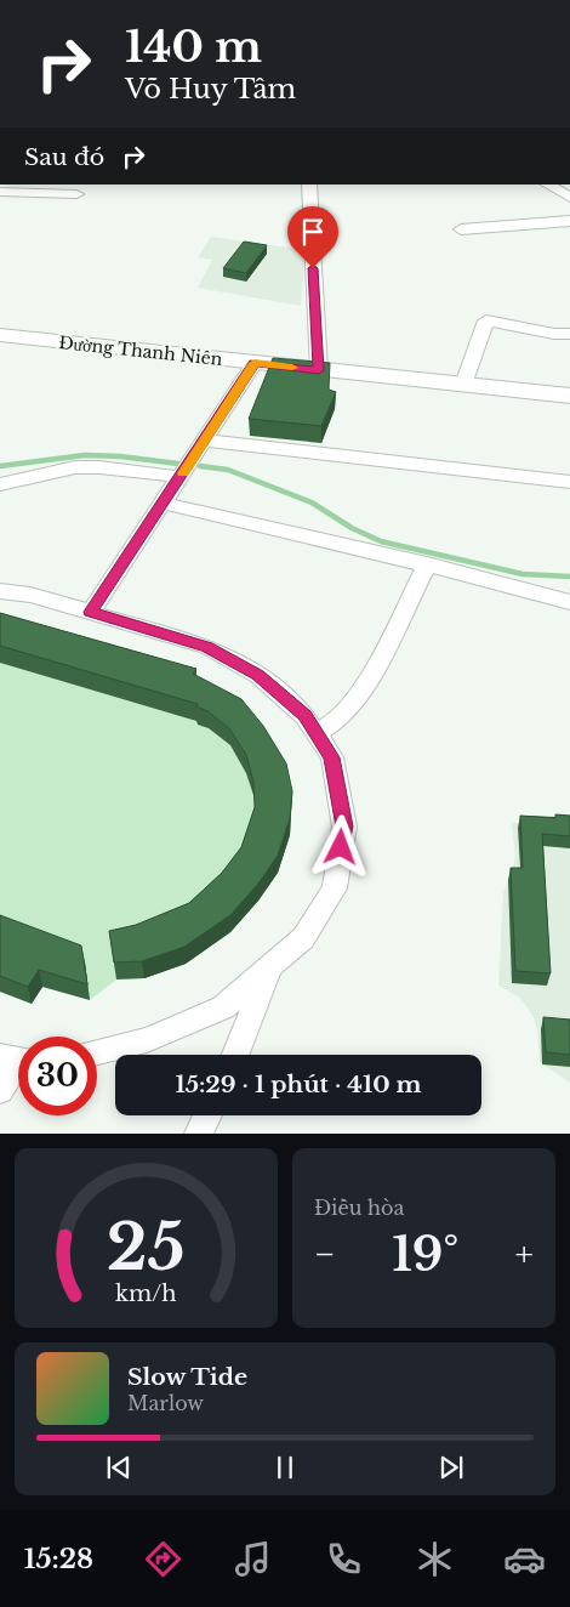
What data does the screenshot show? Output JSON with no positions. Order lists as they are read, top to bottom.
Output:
{
  "streets": {
    "street": ["Đường Thanh Niên"]
  },
  "page": {
    "turn": ["140 m", "Võ Huy Tâm"],
    "then": "Sau đó",
    "limit": "30",
    "trip": "15:29 · 1 phút · 410 m",
    "tile": "Điều hòa",
    "heat": ["−", "19°", "+"],
    "song": ["Slow Tide", "Marlow"],
    "tabs": "15:28",
    "gauge": ["25", "km/h"]
  }
}
